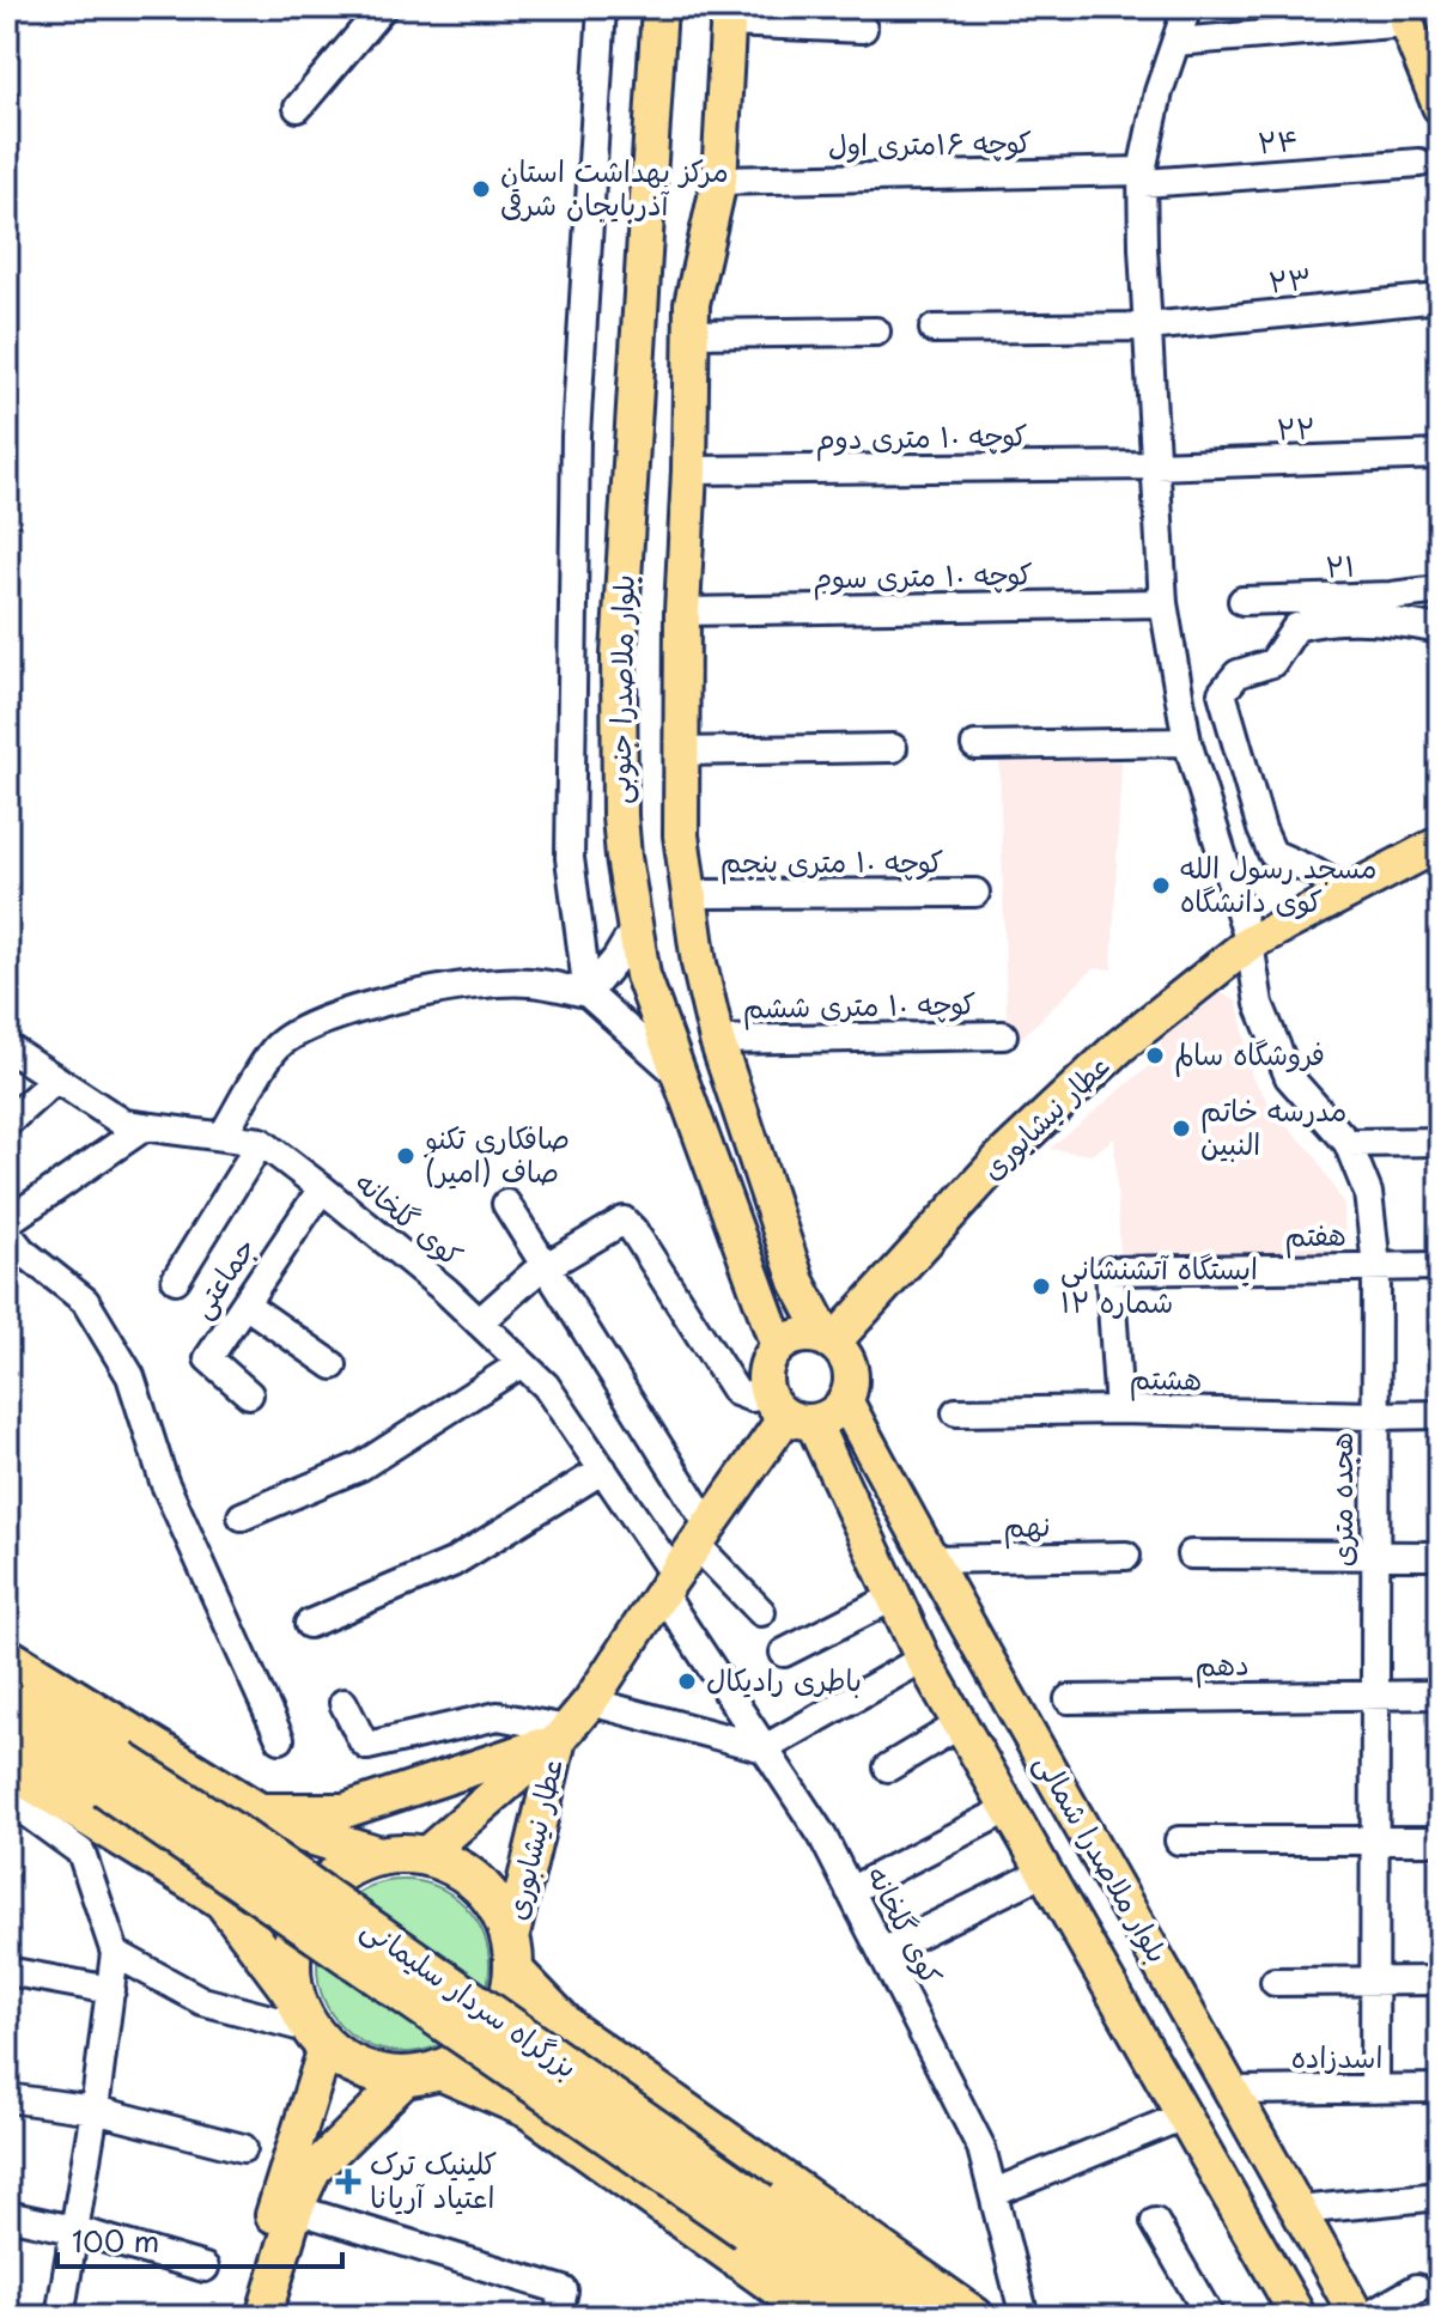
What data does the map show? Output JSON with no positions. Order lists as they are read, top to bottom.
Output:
{
  "streets": {
    "highway": ["بزرگراه سردار سلیمانی"],
    "main road": ["بلوار ملاصدرا جنوبی", "عطار نیشابوری", "بلوار ملاصدرا شمالی"],
    "street": [
      "۲۴",
      "کوچه ۱۶متری اول",
      "۲۳",
      "۲۲",
      "کوچه ۱۰ متری دوم",
      "۲۱",
      "کوچه ۱۰ متری سوم",
      "کوچه ۱۰ متری پنجم",
      "کوچه ۱۰ متری ششم",
      "کوی گلخانه",
      "هفتم",
      "جماعتی",
      "هشتم",
      "هجده متری",
      "نهم",
      "دهم",
      "اسدزاده"
    ]
  },
  "crossings": [
    ["۲۴", "کوچه ۱۶متری اول"],
    ["۲۴", "هجده متری"],
    ["کوچه ۱۶متری اول", "بلوار ملاصدرا جنوبی"],
    ["کوچه ۱۶متری اول", "هجده متری"],
    ["۲۳", "هجده متری"],
    ["۲۲", "کوچه ۱۰ متری دوم"],
    ["۲۲", "هجده متری"],
    ["کوچه ۱۰ متری دوم", "بلوار ملاصدرا جنوبی"],
    ["کوچه ۱۰ متری دوم", "هجده متری"],
    ["کوچه ۱۰ متری سوم", "بلوار ملاصدرا جنوبی"],
    ["کوچه ۱۰ متری سوم", "هجده متری"],
    ["بلوار ملاصدرا جنوبی", "کوچه ۱۰ متری پنجم"],
    ["بلوار ملاصدرا جنوبی", "کوچه ۱۰ متری ششم"],
    ["بلوار ملاصدرا جنوبی", "عطار نیشابوری"],
    ["بلوار ملاصدرا جنوبی", "بلوار ملاصدرا شمالی"],
    ["عطار نیشابوری", "کوی گلخانه"],
    ["عطار نیشابوری", "هجده متری"],
    ["عطار نیشابوری", "بلوار ملاصدرا شمالی"],
    ["کوی گلخانه", "جماعتی"],
    ["هفتم", "هشتم"],
    ["هفتم", "هجده متری"],
    ["هشتم", "هجده متری"],
    ["هجده متری", "دهم"],
    ["هجده متری", "اسدزاده"],
    ["نهم", "بلوار ملاصدرا شمالی"],
    ["بلوار ملاصدرا شمالی", "اسدزاده"]
  ],
  "places": {
    "other": [
      "مرکز بهداشت استان آذربایجان شرقی",
      "مسجد رسول الله کوی دانشگاه",
      "فروشگاه سالم",
      "مدرسه خاتم النبین",
      "صافکاری تکنو صاف (امیر)",
      "ایستگاه آتشنشانی شماره ۱۲",
      "باطری رادیکال"
    ],
    "health": ["کلینیک ترک اعتیاد آریانا"]
  },
  "scale_bar": "100 m"
}
